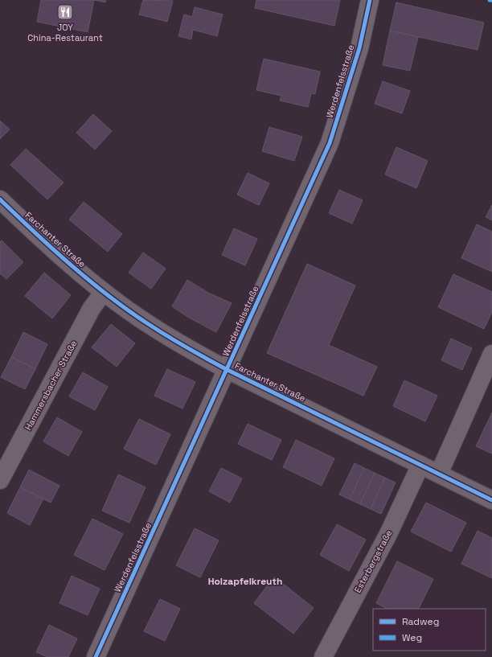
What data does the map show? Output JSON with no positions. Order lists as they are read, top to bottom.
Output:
{
  "streets": {
    "street": [
      "Werdenfelsstraße",
      "Farchanter Straße",
      "Hammersbacher Straße",
      "Esterbergstraße"
    ]
  },
  "crossings": [
    ["Werdenfelsstraße", "Farchanter Straße"],
    ["Farchanter Straße", "Hammersbacher Straße"],
    ["Farchanter Straße", "Esterbergstraße"]
  ],
  "districts": ["Holzapfelkreuth"],
  "places": {
    "restaurant": ["JOY China-Restaurant"]
  },
  "legend": ["Radweg", "Weg"]
}
